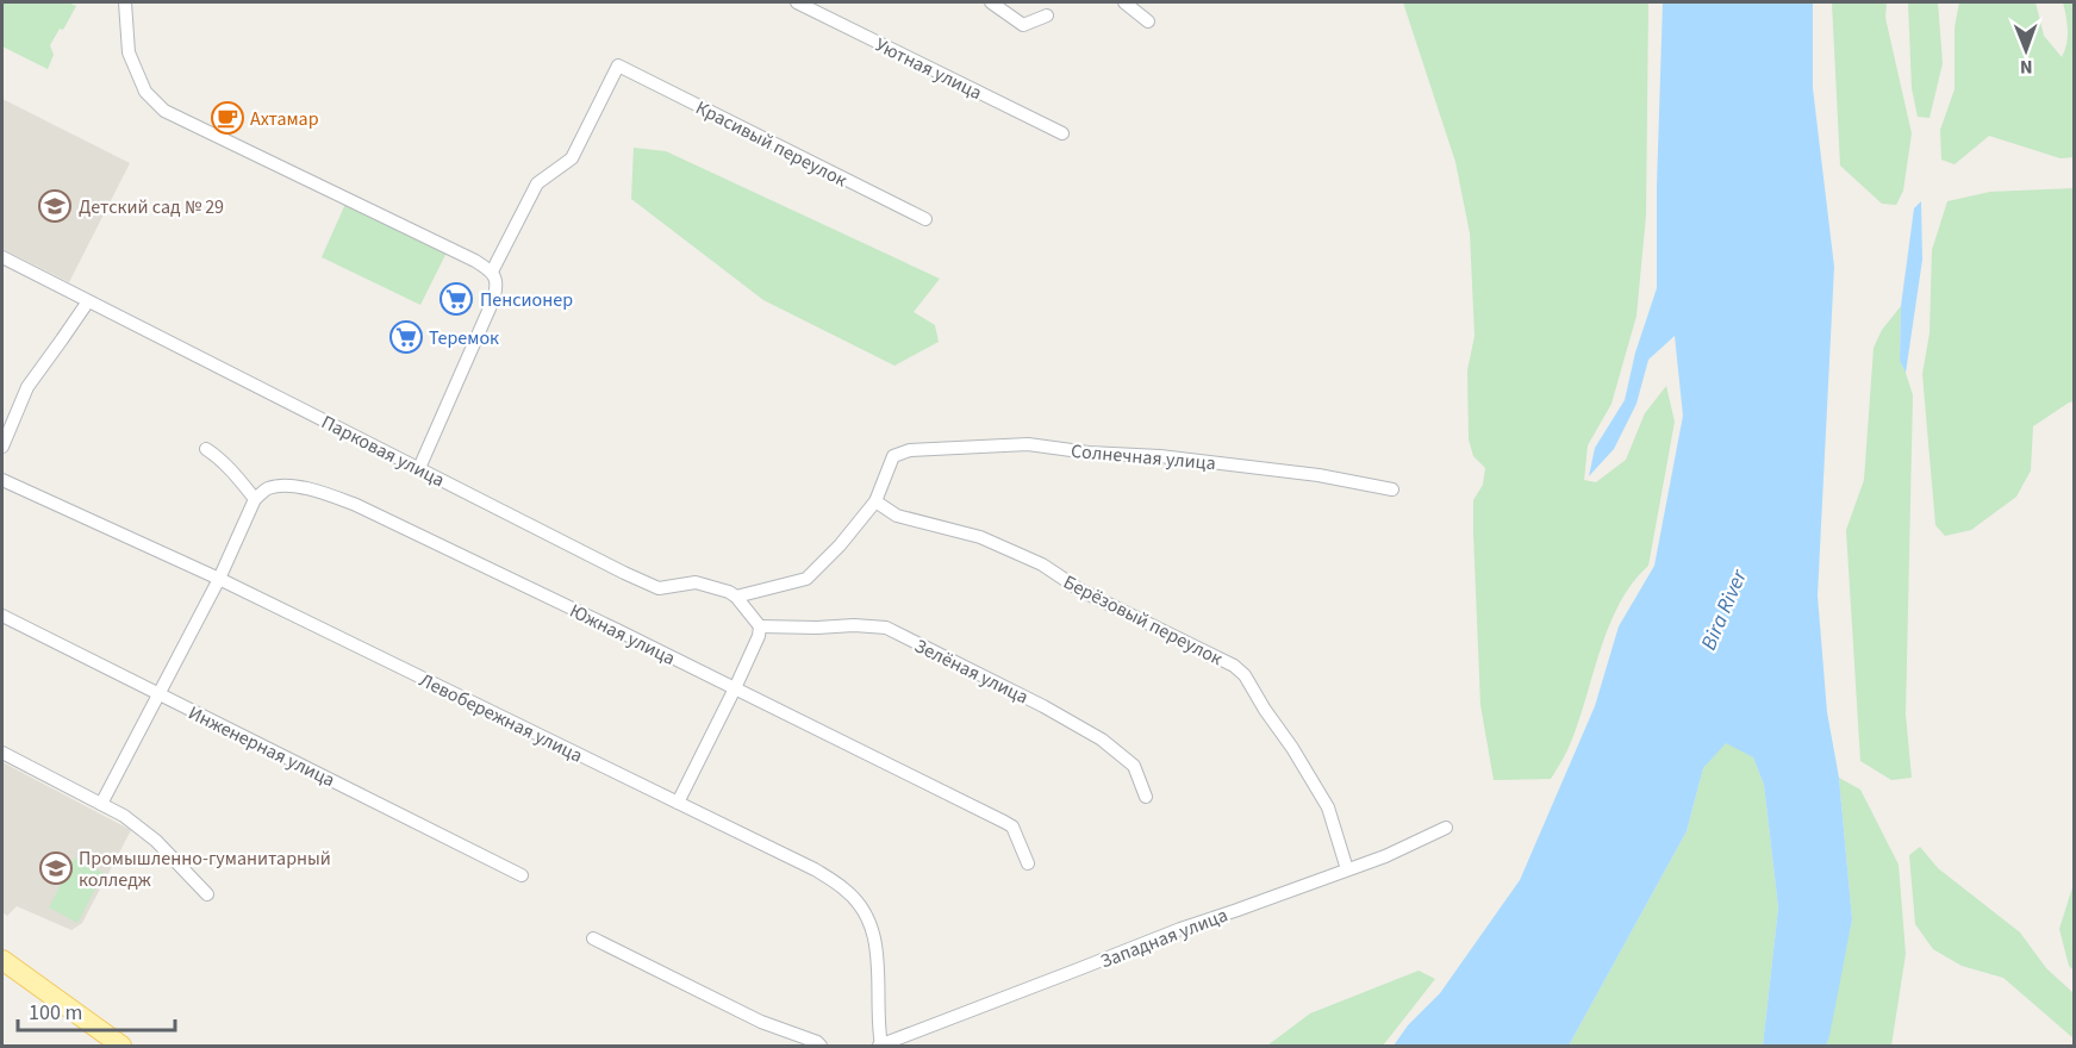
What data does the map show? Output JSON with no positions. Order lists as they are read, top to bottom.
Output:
{
  "streets": {
    "street": [
      "Уютная улица",
      "Красивый переулок",
      "Парковая улица",
      "Солнечная улица",
      "Берёзовый переулок",
      "Южная улица",
      "Зелёная улица",
      "Левобережная улица",
      "Инженерная улица",
      "Западная улица"
    ]
  },
  "crossings": [
    ["Солнечная улица", "Берёзовый переулок"],
    ["Берёзовый переулок", "Западная улица"],
    ["Левобережная улица", "Западная улица"]
  ],
  "water": ["Bira River"],
  "places": {
    "cafe": ["Ахтамар"],
    "school or university": ["Детский сад № 29", "Промышленно-гуманитарный колледж"],
    "supermarket": ["Пенсионер", "Теремок"]
  },
  "scale_bar": "100 m",
  "north": "bottom"
}
